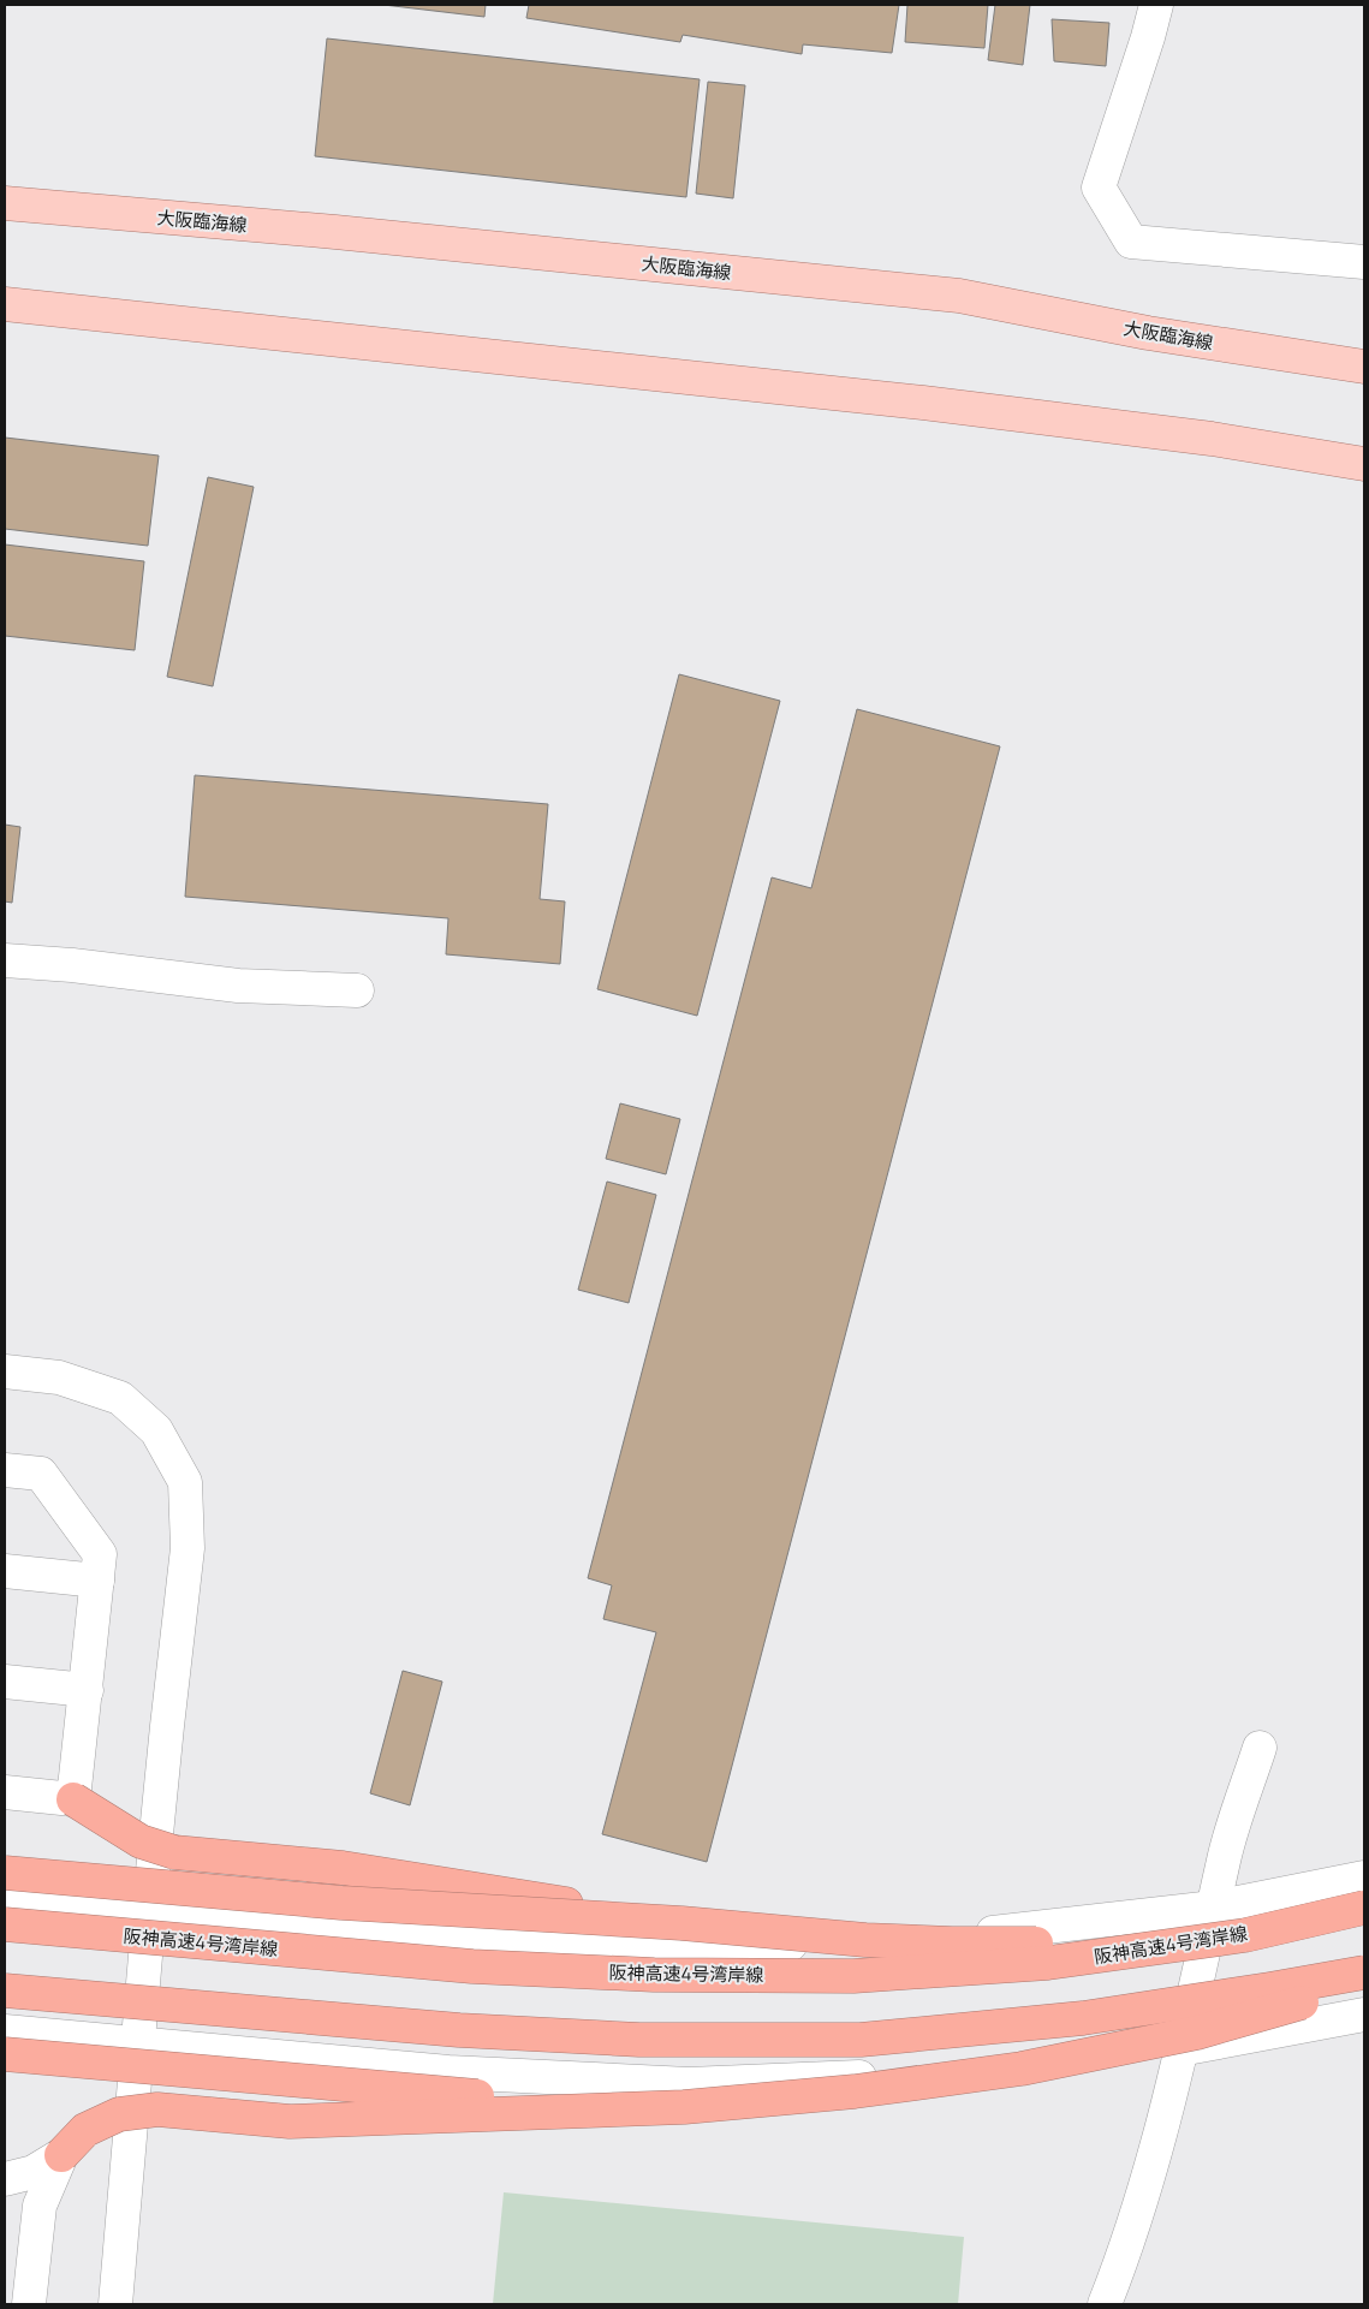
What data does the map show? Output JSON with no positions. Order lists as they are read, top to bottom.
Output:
{
  "streets": {
    "highway": ["阪神高速4号湾岸線"],
    "main road": ["大阪臨海線"]
  }
}
